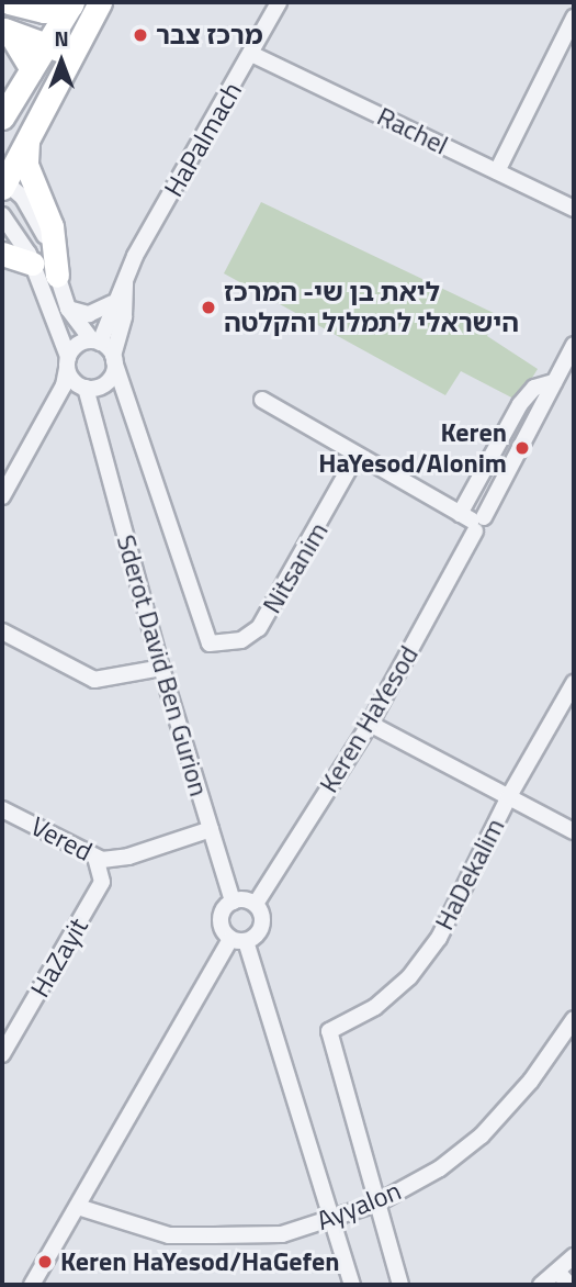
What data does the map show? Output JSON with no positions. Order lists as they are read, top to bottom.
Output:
{
  "streets": {
    "street": [
      "Rachel",
      "HaPalmach",
      "Nitsanim",
      "Sderot David Ben Gurion",
      "Keren HaYesod",
      "Vered",
      "HaDekalim",
      "HaZayit",
      "Ayyalon"
    ]
  },
  "crossings": [
    ["Rachel", "HaPalmach"],
    ["HaPalmach", "Sderot David Ben Gurion"],
    ["Nitsanim", "Sderot David Ben Gurion"],
    ["Sderot David Ben Gurion", "Keren HaYesod"],
    ["Sderot David Ben Gurion", "Vered"],
    ["Vered", "HaZayit"],
    ["HaDekalim", "Ayyalon"]
  ],
  "places": [
    "מרכז צבר",
    "ליאת בן שי- המרכז הישראלי לתמלול והקלטה",
    "Keren HaYesod/Alonim",
    "Keren HaYesod/HaGefen"
  ],
  "north": "top"
}
